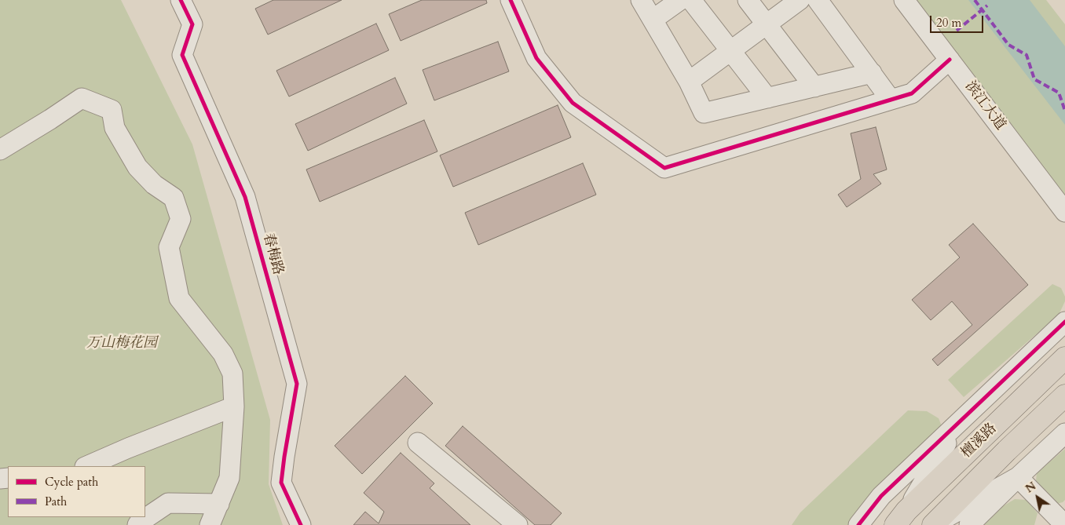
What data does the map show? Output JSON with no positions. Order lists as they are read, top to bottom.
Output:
{
  "streets": {
    "main road": ["檀溪路"],
    "street": ["滨江大道", "春梅路"]
  },
  "parks": ["万山梅花园"],
  "legend": ["Cycle path", "Path"],
  "scale_bar": "20 m",
  "north": "top left"
}
